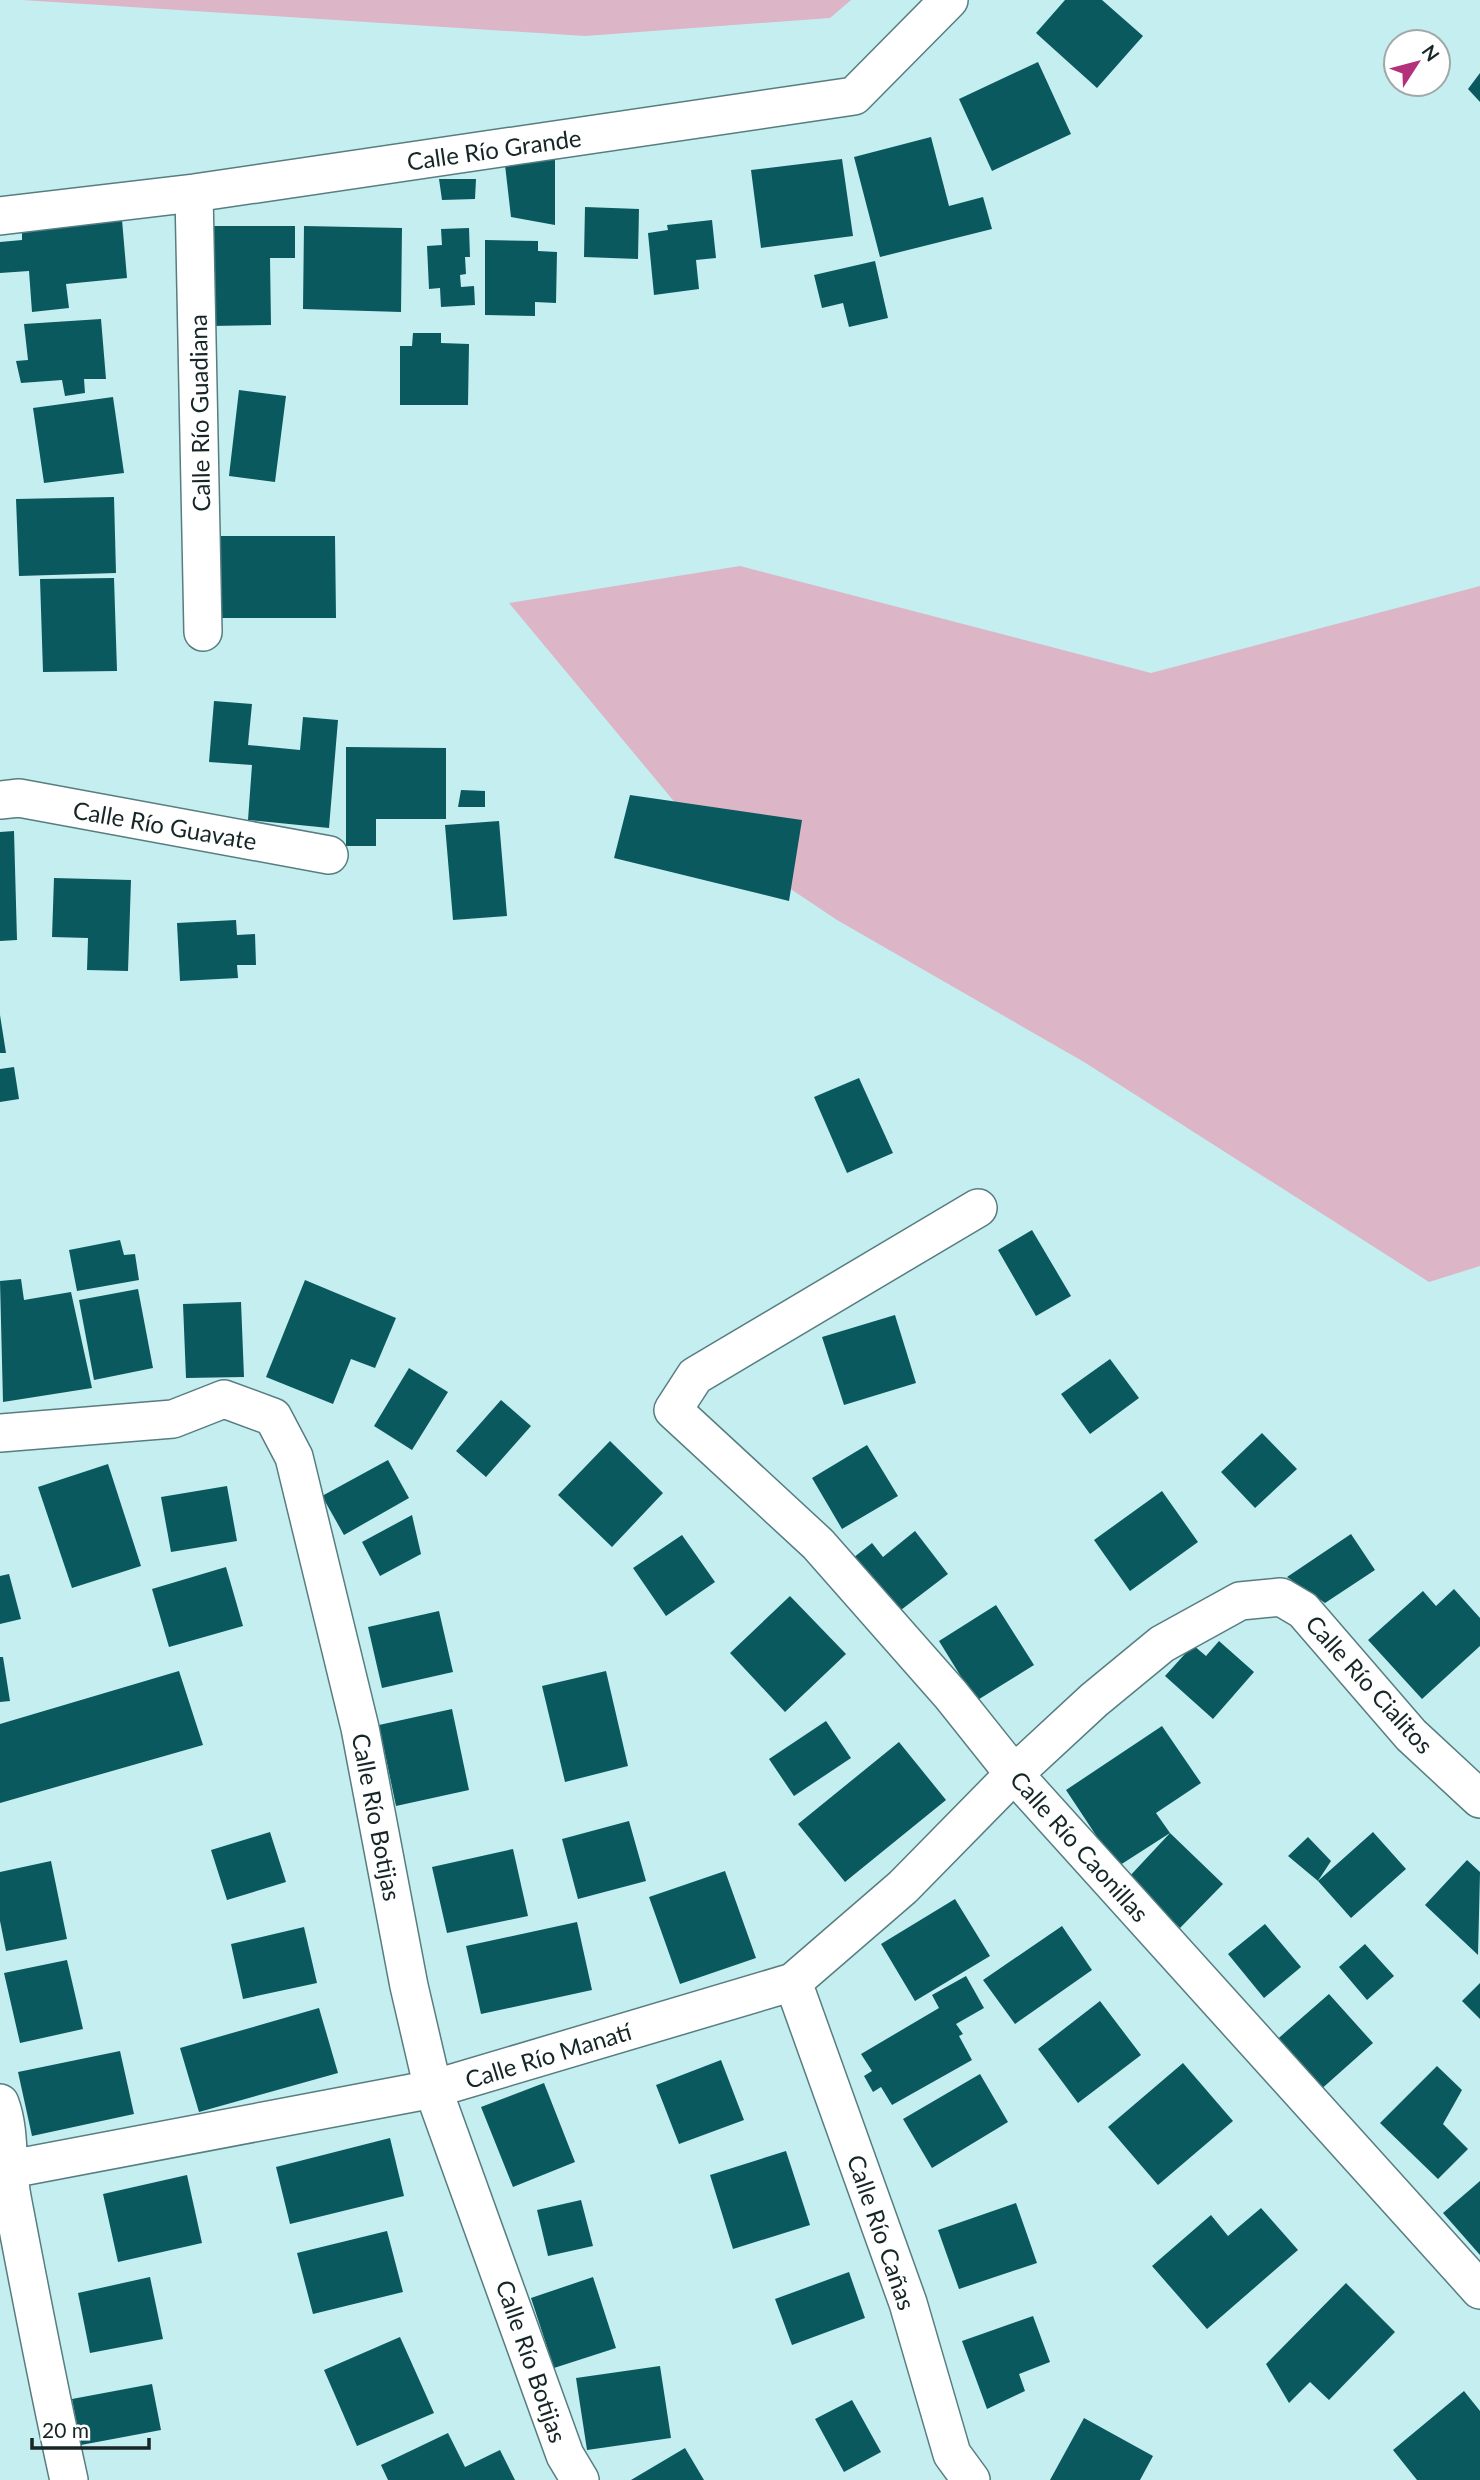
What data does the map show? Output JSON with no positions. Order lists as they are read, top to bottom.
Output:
{
  "streets": {
    "street": [
      "Calle Río Grande",
      "Calle Río Guadiana",
      "Calle Río Guavate",
      "Calle Río Cialitos",
      "Calle Río Botijas",
      "Calle Río Caonillas",
      "Calle Río Manatí",
      "Calle Río Cañas"
    ]
  },
  "crossings": [
    ["Calle Río Grande", "Calle Río Guadiana"],
    ["Calle Río Cialitos", "Calle Río Caonillas"],
    ["Calle Río Cialitos", "Calle Río Manatí"],
    ["Calle Río Botijas", "Calle Río Manatí"],
    ["Calle Río Caonillas", "Calle Río Manatí"],
    ["Calle Río Manatí", "Calle Río Cañas"]
  ],
  "scale_bar": "20 m",
  "north": "top right"
}
